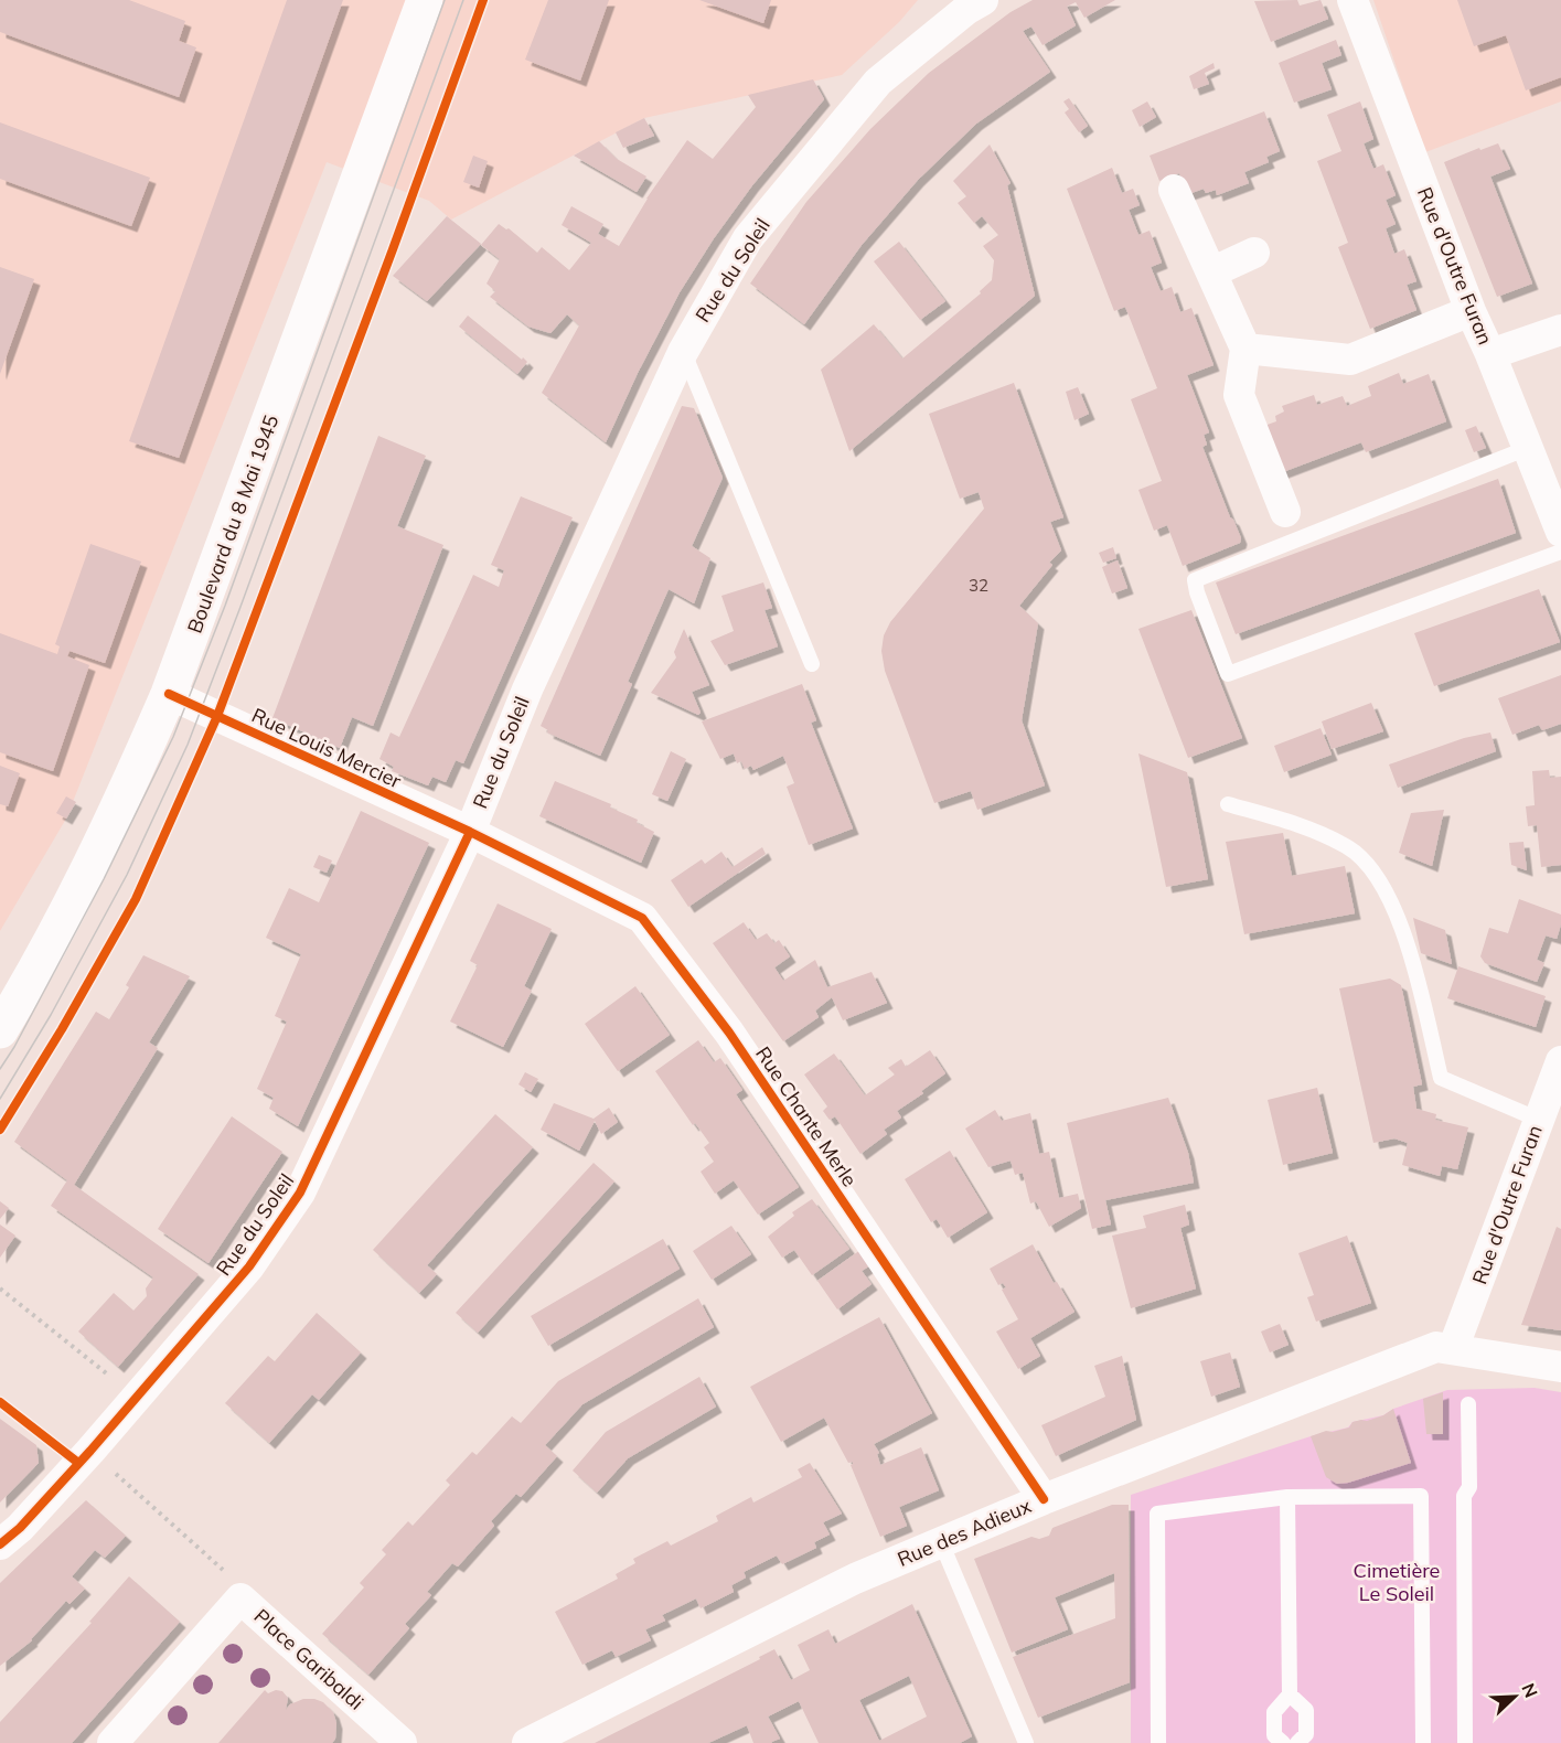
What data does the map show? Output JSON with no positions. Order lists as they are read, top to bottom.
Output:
{
  "streets": {
    "main road": ["Boulevard du 8 Mai 1945"],
    "street": [
      "Rue d'Outre Furan",
      "Rue du Soleil",
      "Rue Louis Mercier",
      "Rue Chante Merle",
      "Rue des Adieux",
      "Place Garibaldi"
    ]
  },
  "crossings": [
    ["Rue d'Outre Furan", "Rue des Adieux"],
    ["Rue du Soleil", "Rue Louis Mercier"],
    ["Rue du Soleil", "Rue Chante Merle"],
    ["Boulevard du 8 Mai 1945", "Rue Louis Mercier"],
    ["Rue Louis Mercier", "Rue Chante Merle"],
    ["Rue Chante Merle", "Rue des Adieux"]
  ],
  "parks": ["Cimetière Le Soleil"],
  "house_numbers": ["32"],
  "north": "top right"
}
